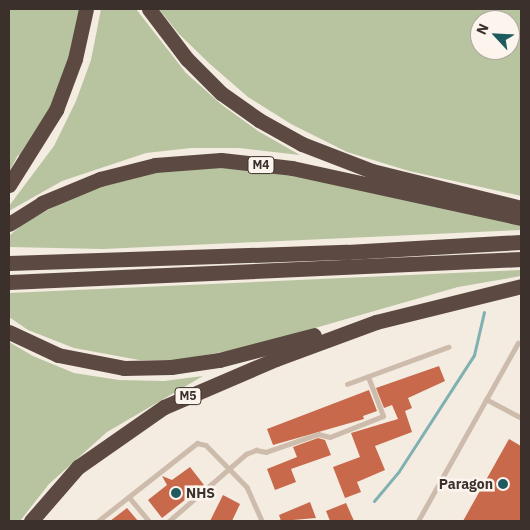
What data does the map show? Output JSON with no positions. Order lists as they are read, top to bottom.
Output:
{
  "streets": {
    "highway": ["M4", "M5"]
  },
  "places": ["Paragon", "NHS"],
  "north": "top left"
}
